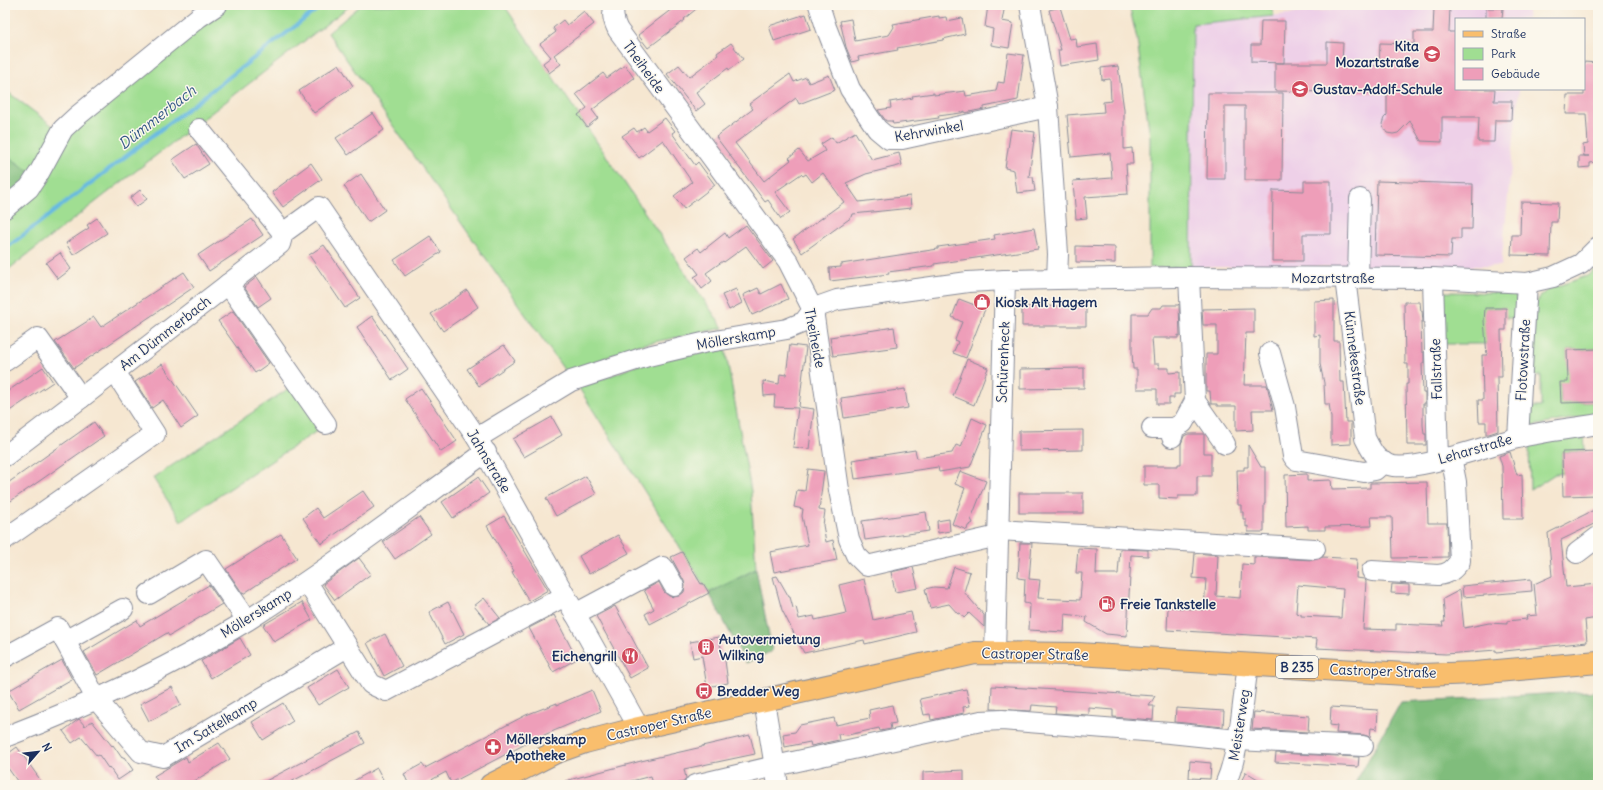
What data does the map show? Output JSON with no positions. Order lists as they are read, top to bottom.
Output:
{
  "streets": {
    "main road": ["Castroper Straße", "B 235"],
    "street": [
      "Theiheide",
      "Kehrwinkel",
      "Mozartstraße",
      "Am Dümmerbach",
      "Möllerskamp",
      "Künnekestraße",
      "Flotowstraße",
      "Schürenheck",
      "Fallstraße",
      "Leharstraße",
      "Jahnstraße",
      "Im Sattelkamp",
      "Meisterweg"
    ]
  },
  "crossings": [
    ["Theiheide", "Möllerskamp"],
    ["Theiheide", "Schürenheck"],
    ["Mozartstraße", "Künnekestraße"],
    ["Mozartstraße", "Flotowstraße"],
    ["Mozartstraße", "Fallstraße"],
    ["Am Dümmerbach", "Jahnstraße"],
    ["Möllerskamp", "Schürenheck"],
    ["Möllerskamp", "Jahnstraße"],
    ["Möllerskamp", "Im Sattelkamp"],
    ["Künnekestraße", "Leharstraße"],
    ["Flotowstraße", "Leharstraße"],
    ["Schürenheck", "Castroper Straße"],
    ["Fallstraße", "Leharstraße"],
    ["Jahnstraße", "Castroper Straße"],
    ["Castroper Straße", "Meisterweg"]
  ],
  "water": ["Dümmerbach"],
  "places": {
    "school or university": ["Kita Mozartstraße", "Gustav-Adolf-Schule"],
    "shop": ["Kiosk Alt Hagem"],
    "fuel station": ["Freie Tankstelle"],
    "building": ["Autovermietung Wilking"],
    "restaurant": ["Eichengrill"],
    "bus stop": ["Bredder Weg"],
    "pharmacy": ["Möllerskamp Apotheke"]
  },
  "legend": ["Straße", "Park", "Gebäude"],
  "north": "top right"
}
